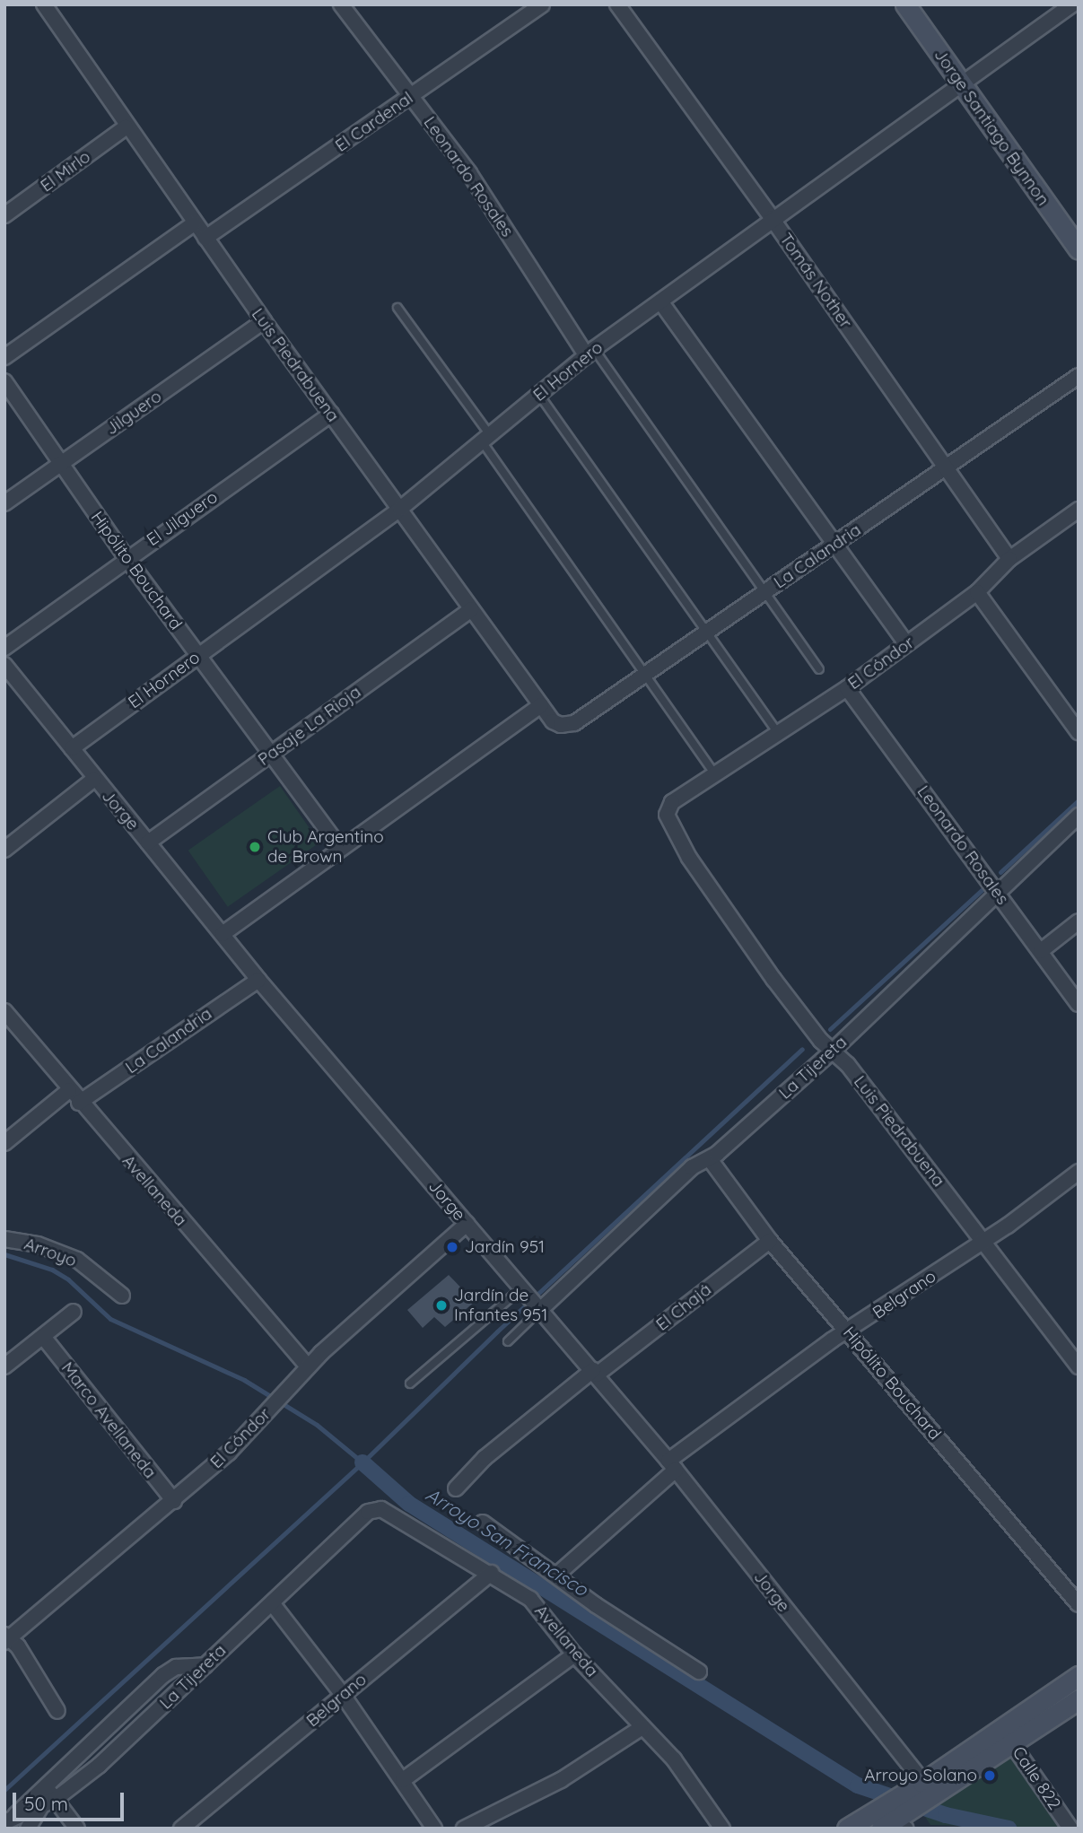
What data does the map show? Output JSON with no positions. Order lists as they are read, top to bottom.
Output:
{
  "streets": {
    "main road": ["Jorge Santiago Bynnon"],
    "street": [
      "El Cardenal",
      "El Mirlo",
      "Leonardo Rosales",
      "Tomás Nother",
      "Luis Piedrabuena",
      "El Hornero",
      "Jilguero",
      "El Jilguero",
      "La Calandria",
      "Hipólito Bouchard",
      "El Cóndor",
      "Pasaje La Rioja",
      "Jorge",
      "La Tijereta",
      "Avellaneda",
      "Arroyo",
      "Belgrano",
      "El Chajá",
      "Marco Avellaneda",
      "Calle 822"
    ]
  },
  "crossings": [
    ["El Cardenal", "Leonardo Rosales"],
    ["El Cardenal", "Luis Piedrabuena"],
    ["Jorge Santiago Bynnon", "El Hornero"],
    ["El Mirlo", "Luis Piedrabuena"],
    ["Leonardo Rosales", "El Hornero"],
    ["Leonardo Rosales", "El Cóndor"],
    ["Leonardo Rosales", "La Tijereta"],
    ["Tomás Nother", "El Hornero"],
    ["Tomás Nother", "La Calandria"],
    ["Tomás Nother", "El Cóndor"],
    ["Luis Piedrabuena", "El Hornero"],
    ["Luis Piedrabuena", "Jilguero"],
    ["Luis Piedrabuena", "El Jilguero"],
    ["Luis Piedrabuena", "La Calandria"],
    ["Luis Piedrabuena", "El Cóndor"],
    ["Luis Piedrabuena", "Pasaje La Rioja"],
    ["Luis Piedrabuena", "La Tijereta"],
    ["Luis Piedrabuena", "Belgrano"],
    ["El Hornero", "Hipólito Bouchard"],
    ["El Hornero", "Jorge"],
    ["Jilguero", "Hipólito Bouchard"],
    ["El Jilguero", "Hipólito Bouchard"],
    ["La Calandria", "Jorge"],
    ["La Calandria", "Avellaneda"],
    ["Hipólito Bouchard", "Pasaje La Rioja"],
    ["Hipólito Bouchard", "La Tijereta"],
    ["Hipólito Bouchard", "Belgrano"],
    ["Hipólito Bouchard", "El Chajá"],
    ["El Cóndor", "Jorge"],
    ["El Cóndor", "Avellaneda"],
    ["El Cóndor", "Marco Avellaneda"],
    ["Pasaje La Rioja", "Jorge"],
    ["Jorge", "La Tijereta"],
    ["Jorge", "Belgrano"],
    ["Jorge", "El Chajá"],
    ["La Tijereta", "Avellaneda"],
    ["Avellaneda", "Belgrano"]
  ],
  "water": ["Arroyo San Francisco"],
  "places": [
    "Club Argentino de Brown",
    "Jardín 951",
    "Jardín de Infantes 951",
    "Arroyo Solano"
  ],
  "scale_bar": "50 m"
}
